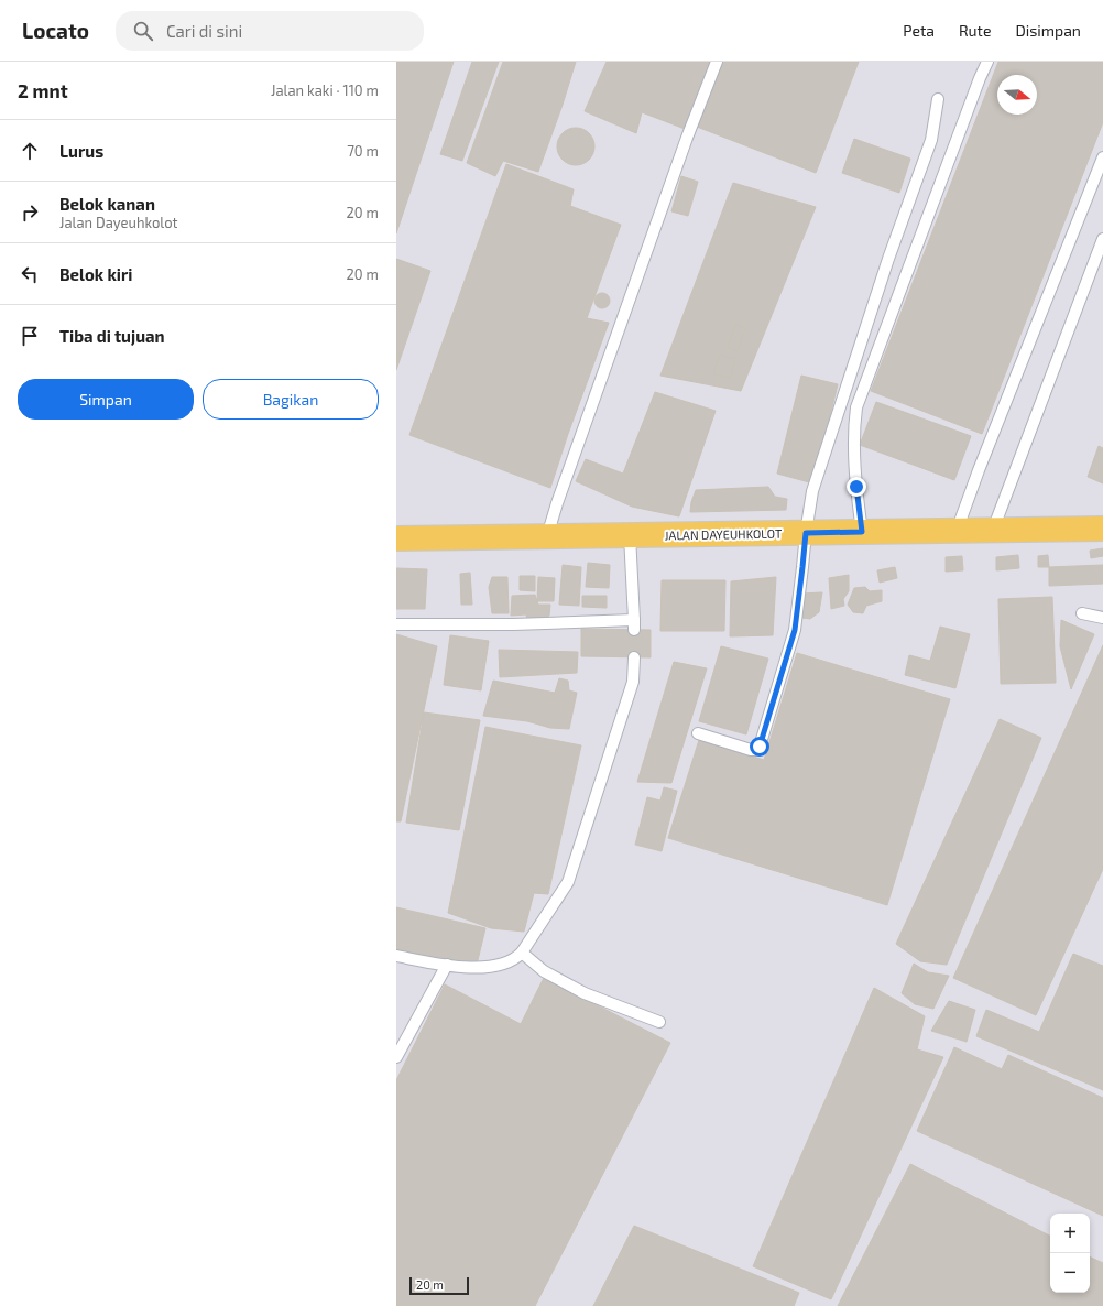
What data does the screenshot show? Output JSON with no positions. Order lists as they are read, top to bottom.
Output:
{
  "streets": {
    "main road": ["JALAN DAYEUHKOLOT"]
  },
  "scale_bar": "20 m",
  "north": "right",
  "page": {
    "header": "Locato",
    "search": "Cari di sini",
    "nav": ["Peta", "Rute", "Disimpan"],
    "heading": ["2 mnt", "Jalan kaki · 110 m"],
    "list": [
      ["Lurus", "70 m"],
      ["Belok kanan", "Jalan Dayeuhkolot", "20 m"],
      ["Belok kiri", "20 m"],
      "Tiba di tujuan"
    ],
    "buttons": ["Simpan", "Bagikan"],
    "map_buttons": ["+", "−"],
    "scale": "20 m"
  }
}
